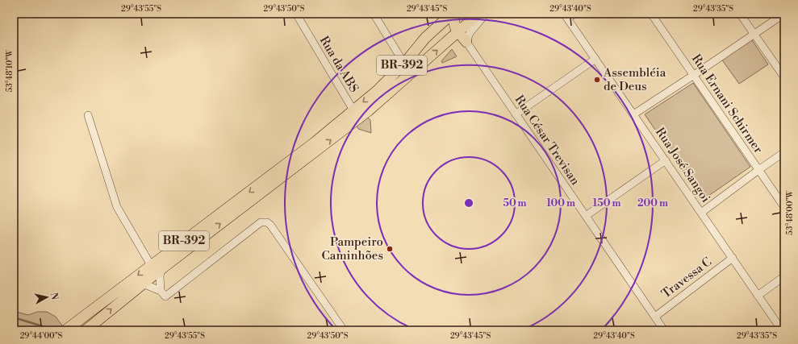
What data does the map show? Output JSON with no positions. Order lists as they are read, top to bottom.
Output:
{
  "streets": {
    "highway": ["BR-392"],
    "street": [
      "Rua da ABS",
      "Rua Ernani Schirmer",
      "Rua César Trevisan",
      "Rua José Sangoi",
      "Travessa C"
    ]
  },
  "crossings": [
    ["Rua da ABS", "BR-392"],
    ["BR-392", "Rua César Trevisan"],
    ["Rua César Trevisan", "Travessa C"],
    ["Rua José Sangoi", "Travessa C"]
  ],
  "places": ["Assembléia de Deus", "Pampeiro Caminhões"],
  "north": "right",
  "coordinates": [
    "29°43'55\"S",
    "29°43'50\"S",
    "29°43'45\"S",
    "29°43'40\"S",
    "29°43'35\"S",
    "53°48'10\"W",
    "53°48'00\"W",
    "29°44'00\"S"
  ],
  "rings": [
    "50 m",
    "100 m",
    "150 m",
    "200 m"
  ]
}
